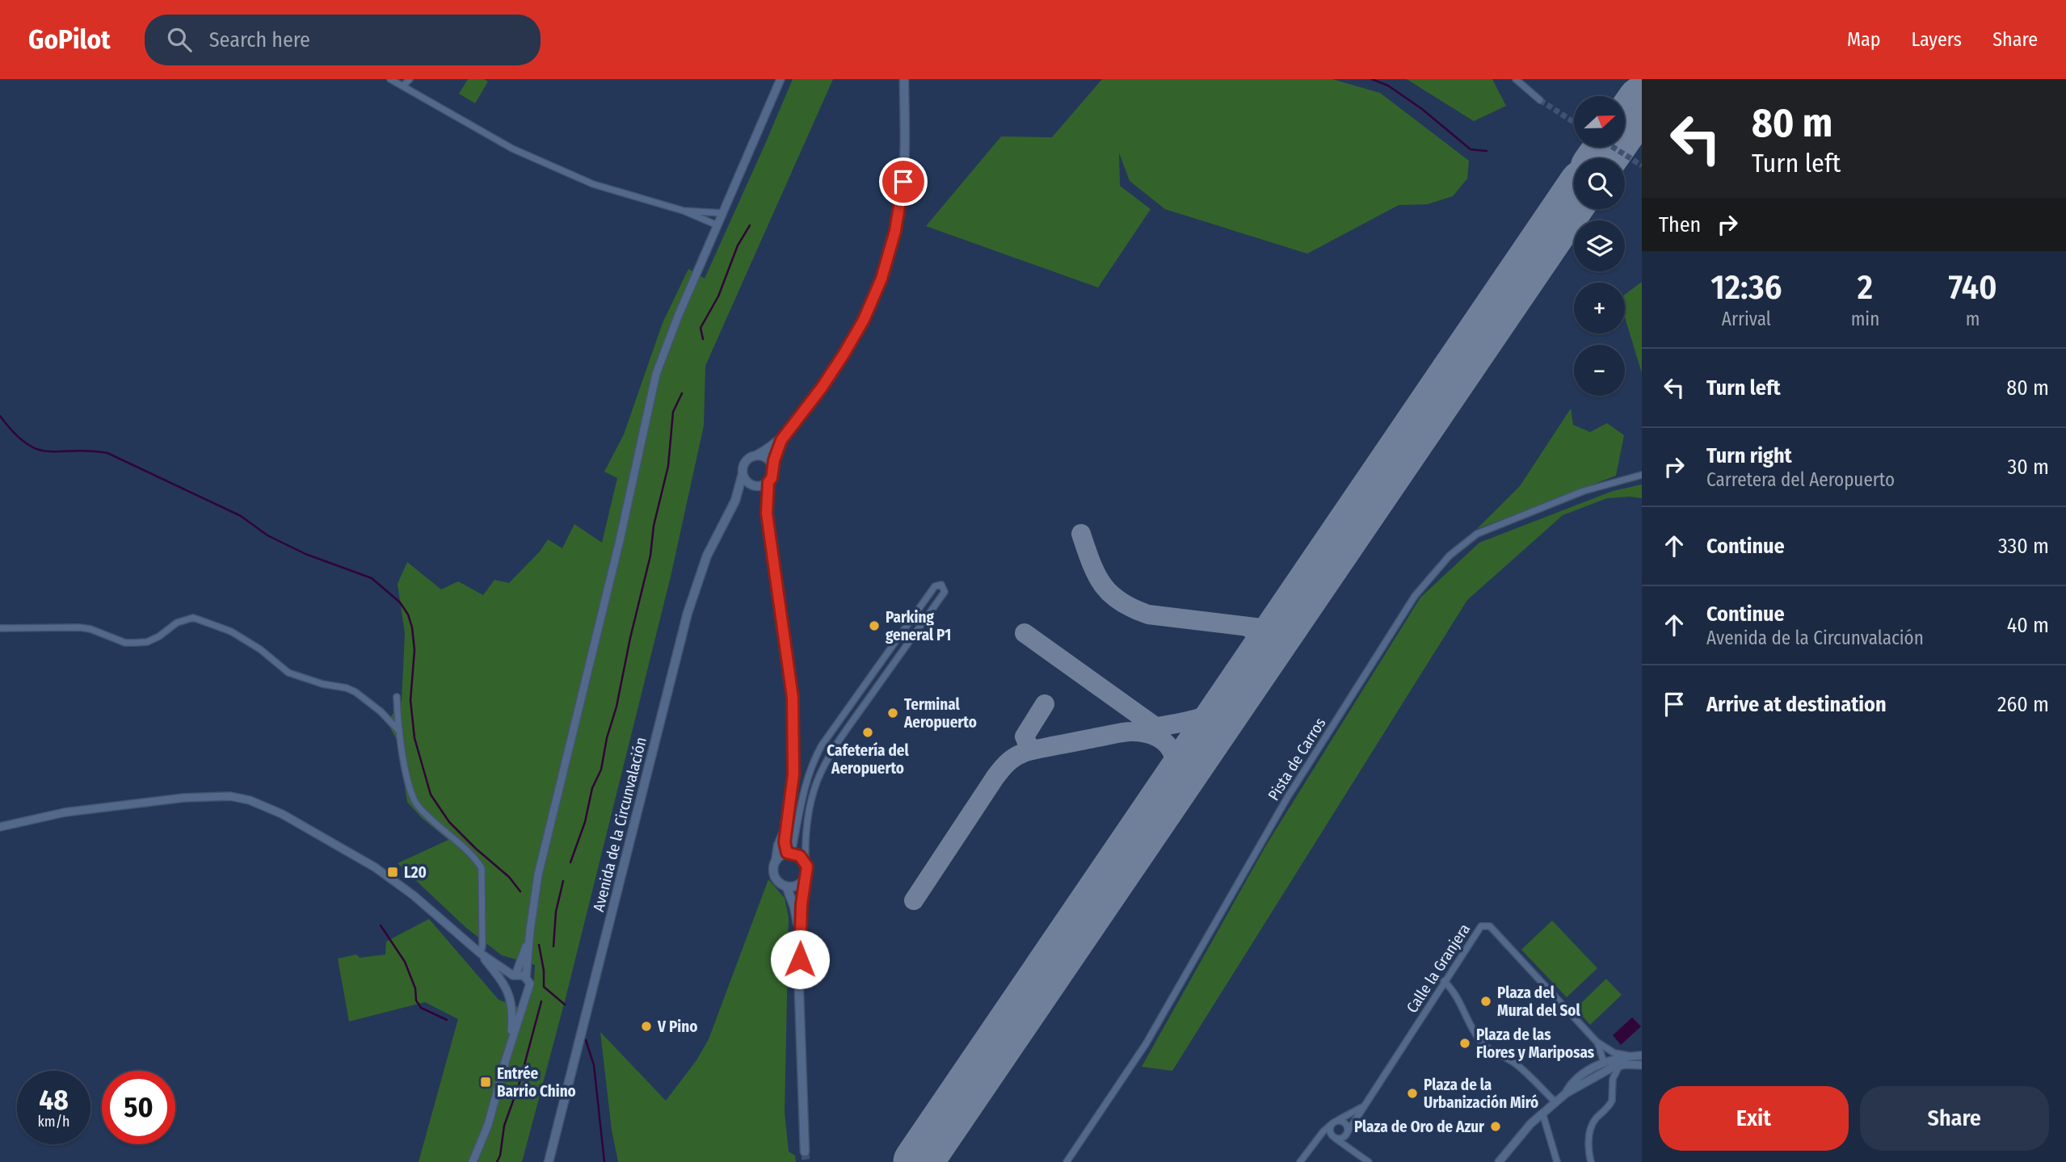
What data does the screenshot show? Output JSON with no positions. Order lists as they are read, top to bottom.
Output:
{
  "streets": {
    "main road": ["Avenida de la Circunvalación"],
    "street": ["Pista de Carros", "Calle la Granjera"]
  },
  "places": {
    "other": [
      "Parking general P1",
      "Terminal Aeropuerto",
      "Cafetería del Aeropuerto",
      "Plaza del Mural del Sol",
      "V Pino",
      "Plaza de las Flores y Mariposas",
      "Plaza de la Urbanización Miró",
      "Plaza de Oro de Azur"
    ],
    "transit": ["L20", "Entrée Barrio Chino"]
  },
  "north": "right",
  "page": {
    "header": "GoPilot",
    "search": "Search here",
    "nav": ["Map", "Layers", "Share"],
    "turn": ["80 m", "Turn left"],
    "map_buttons": ["+", "−"],
    "then": "Then",
    "eta": [
      "12:36",
      "Arrival",
      "2",
      "min",
      "740",
      "m"
    ],
    "list": [
      {
        "name": "Turn left",
        "value": "80 m"
      },
      {
        "name": "Turn right",
        "note": "Carretera del Aeropuerto",
        "value": "30 m"
      },
      {
        "name": "Continue",
        "value": "330 m"
      },
      {
        "name": "Continue",
        "note": "Avenida de la Circunvalación",
        "value": "40 m"
      },
      {
        "name": "Arrive at destination",
        "value": "260 m"
      }
    ],
    "speed": "48 km/h",
    "limit": "50",
    "buttons": ["Exit", "Share"]
  }
}
